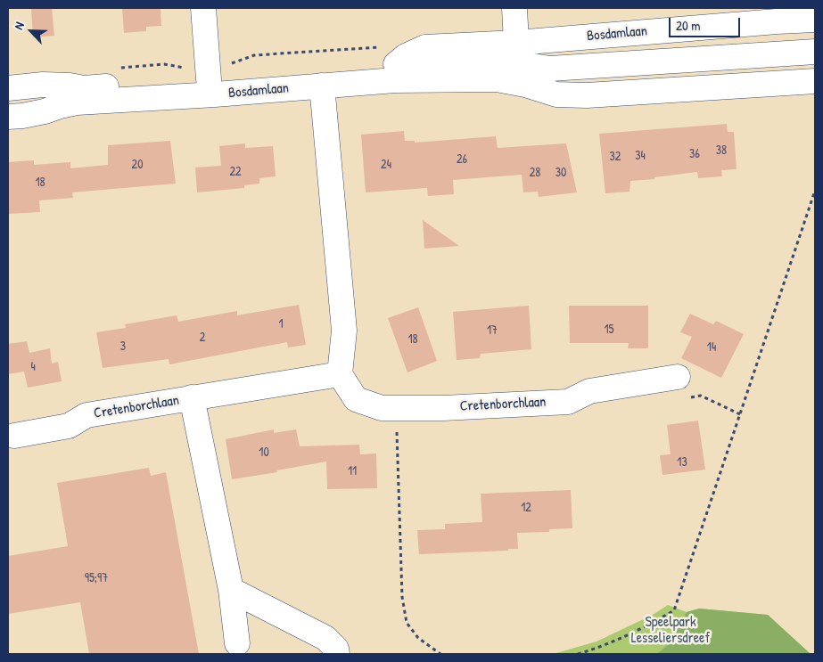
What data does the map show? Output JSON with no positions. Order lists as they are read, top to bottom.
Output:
{
  "streets": {
    "street": ["Bosdamlaan", "Cretenborchlaan"]
  },
  "parks": ["Speelpark Lesseliersdreef"],
  "house_numbers": [
    "38",
    "36",
    "34",
    "32",
    "26",
    "20",
    "24",
    "22",
    "28",
    "30",
    "18",
    "1",
    "15",
    "17",
    "2",
    "18",
    "3",
    "14",
    "4",
    "10",
    "13",
    "11",
    "12",
    "95;97"
  ],
  "scale_bar": "20 m",
  "north": "top left"
}
